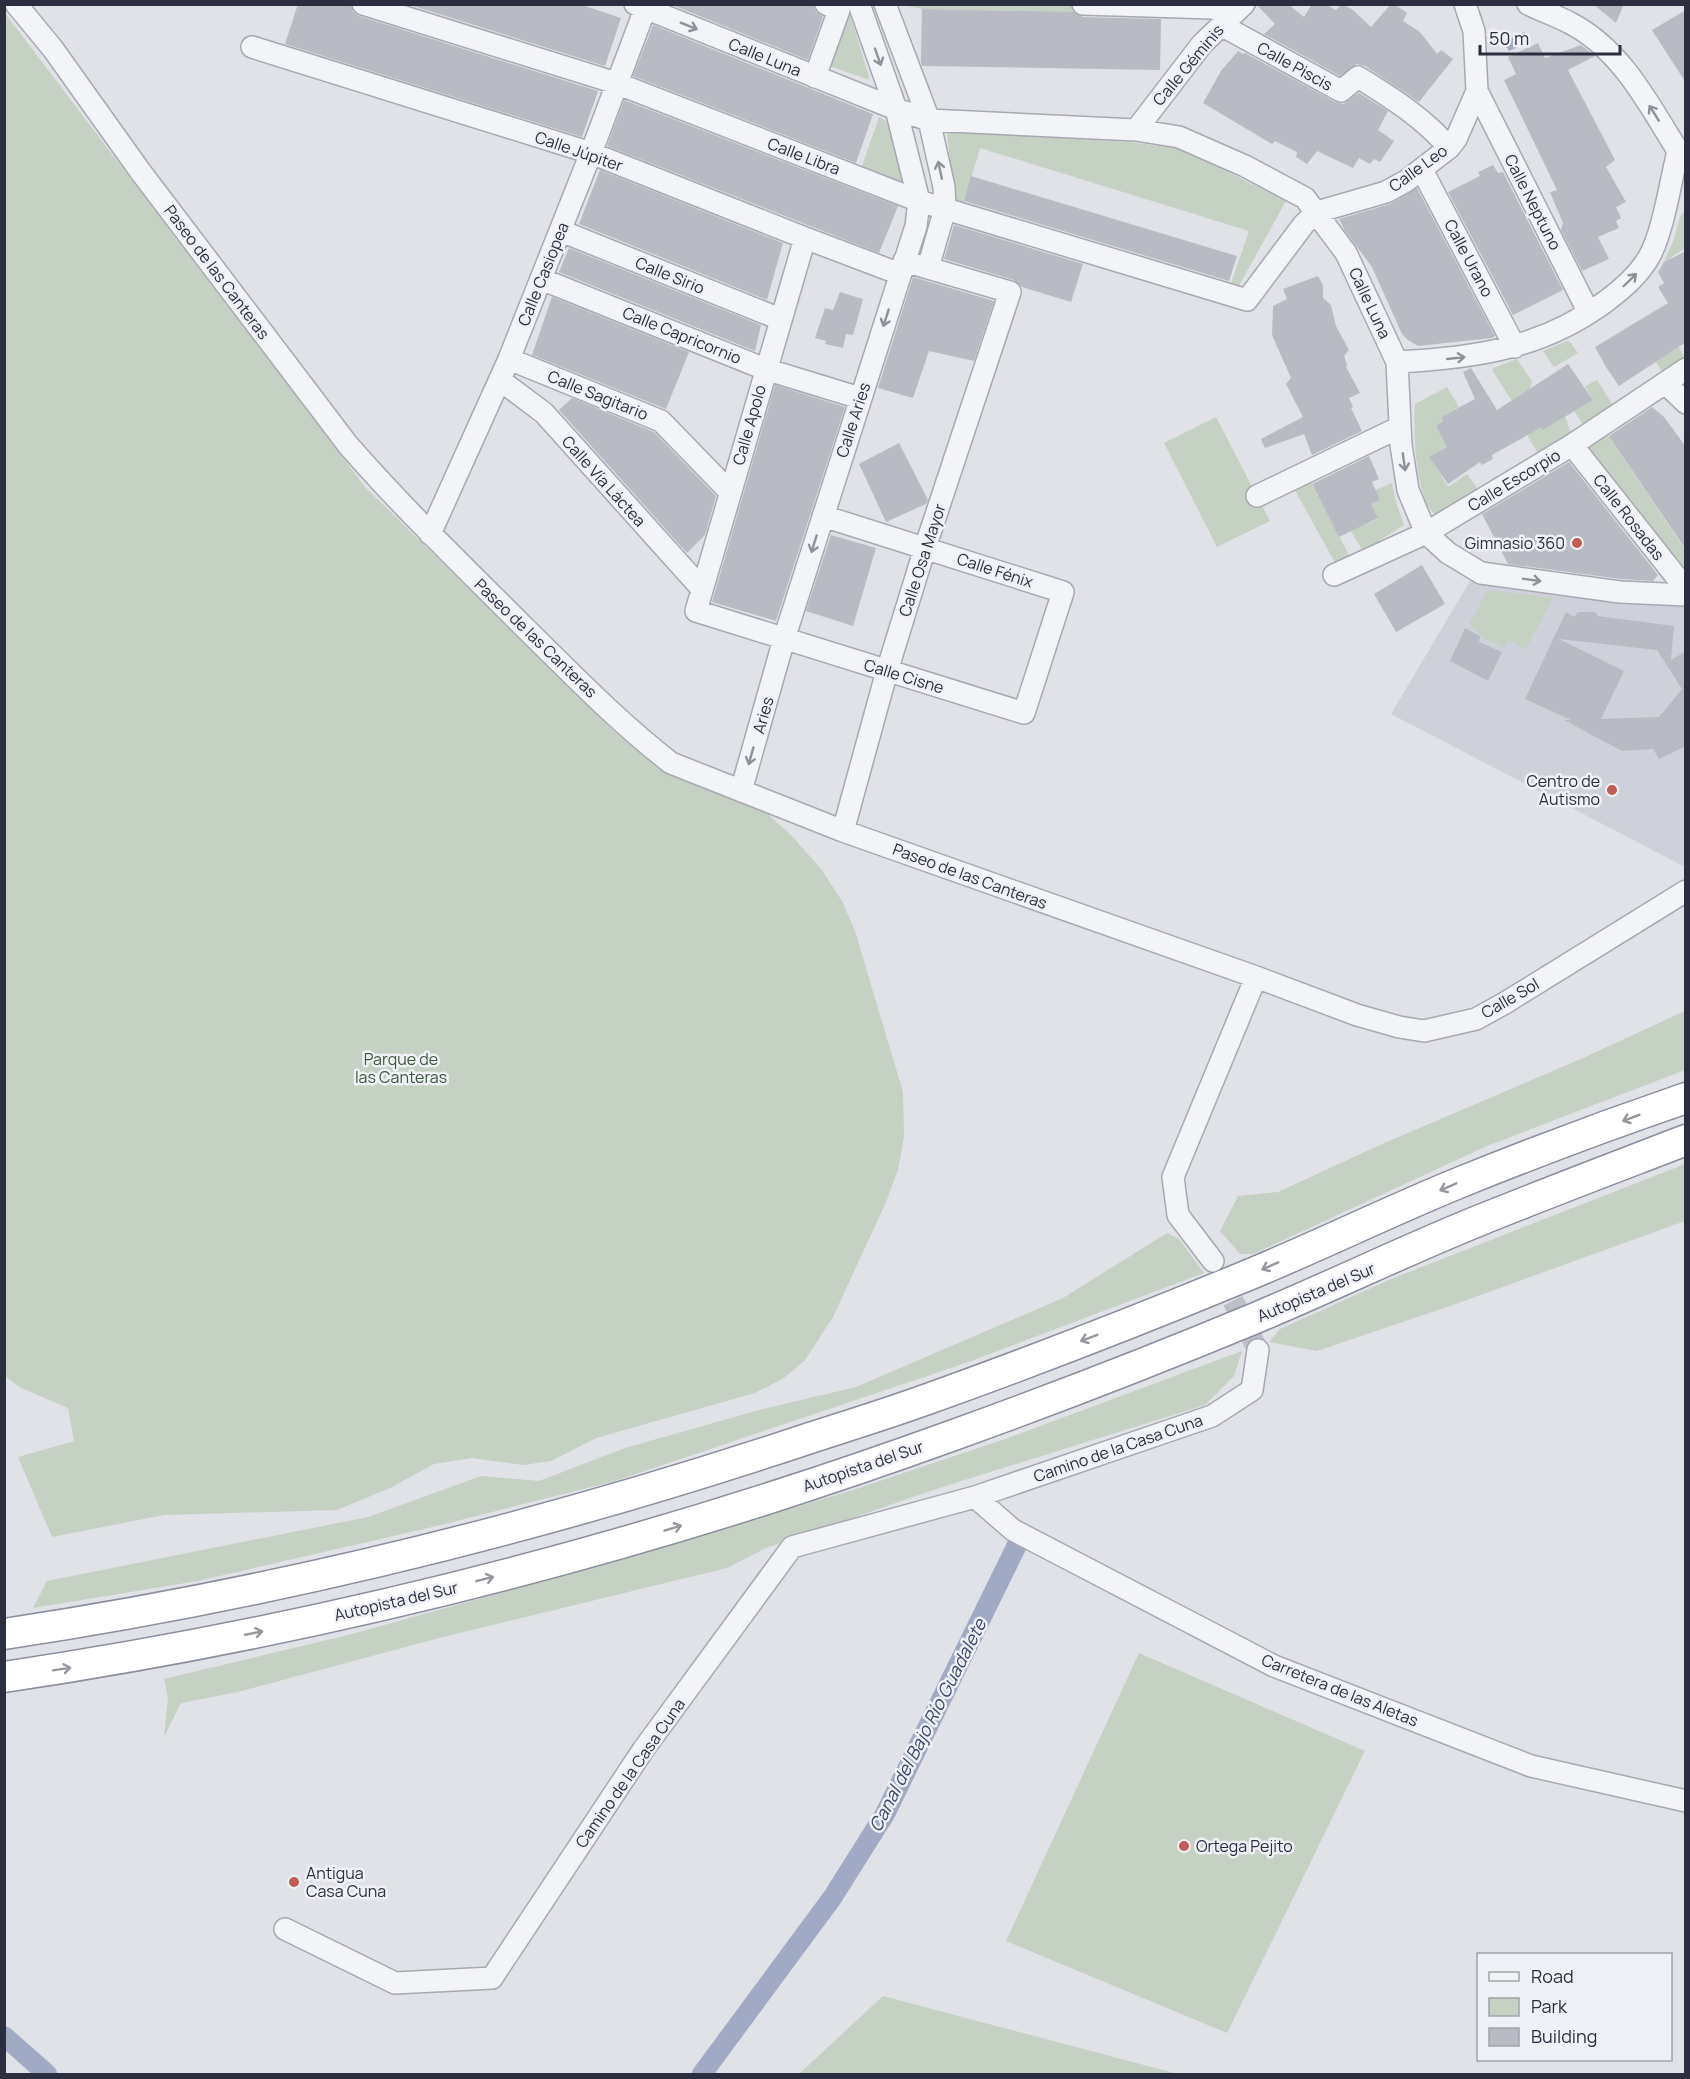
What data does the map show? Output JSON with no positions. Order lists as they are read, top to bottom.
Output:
{
  "streets": {
    "highway": ["Autopista del Sur"],
    "street": [
      "Calle Luna",
      "Calle Géminis",
      "Calle Piscis",
      "Calle Júpiter",
      "Calle Libra",
      "Calle Leo",
      "Calle Neptuno",
      "Calle Urano",
      "Paseo de las Canteras",
      "Calle Casiopea",
      "Calle Sirio",
      "Calle Capricornio",
      "Calle Sagitario",
      "Calle Aries",
      "Calle Apolo",
      "Calle Escorpio",
      "Calle Vía Láctea",
      "Calle Rosadas",
      "Calle Osa Mayor",
      "Calle Fénix",
      "Calle Cisne",
      "Aries",
      "Calle Sol",
      "Camino de la Casa Cuna",
      "Carretera de las Aletas"
    ]
  },
  "crossings": [
    ["Calle Luna", "Calle Géminis"],
    ["Calle Luna", "Calle Libra"],
    ["Calle Luna", "Calle Leo"],
    ["Calle Luna", "Calle Casiopea"],
    ["Calle Luna", "Calle Escorpio"],
    ["Calle Géminis", "Calle Piscis"],
    ["Calle Piscis", "Calle Leo"],
    ["Calle Júpiter", "Calle Casiopea"],
    ["Calle Júpiter", "Calle Aries"],
    ["Calle Júpiter", "Calle Apolo"],
    ["Calle Júpiter", "Calle Osa Mayor"],
    ["Calle Libra", "Calle Leo"],
    ["Calle Libra", "Calle Casiopea"],
    ["Calle Libra", "Calle Aries"],
    ["Calle Leo", "Calle Neptuno"],
    ["Calle Leo", "Calle Urano"],
    ["Paseo de las Canteras", "Calle Casiopea"],
    ["Paseo de las Canteras", "Calle Osa Mayor"],
    ["Paseo de las Canteras", "Aries"],
    ["Paseo de las Canteras", "Calle Sol"],
    ["Calle Casiopea", "Calle Sirio"],
    ["Calle Casiopea", "Calle Capricornio"],
    ["Calle Casiopea", "Calle Sagitario"],
    ["Calle Casiopea", "Calle Vía Láctea"],
    ["Calle Sirio", "Calle Apolo"],
    ["Calle Capricornio", "Calle Aries"],
    ["Calle Capricornio", "Calle Apolo"],
    ["Calle Sagitario", "Calle Apolo"],
    ["Calle Aries", "Calle Fénix"],
    ["Calle Aries", "Calle Cisne"],
    ["Calle Aries", "Aries"],
    ["Calle Apolo", "Calle Vía Láctea"],
    ["Calle Apolo", "Calle Cisne"],
    ["Calle Escorpio", "Calle Rosadas"],
    ["Calle Osa Mayor", "Calle Fénix"],
    ["Calle Osa Mayor", "Calle Cisne"],
    ["Calle Fénix", "Calle Cisne"],
    ["Calle Cisne", "Aries"],
    ["Camino de la Casa Cuna", "Carretera de las Aletas"]
  ],
  "one_way": ["Calle Luna", "Calle Aries", "Aries"],
  "water": ["Canal del Bajo Río Guadalete"],
  "parks": ["Parque de las Canteras"],
  "places": [
    "Gimnasio 360",
    "Centro de Autismo",
    "Ortega Pejito",
    "Antigua Casa Cuna"
  ],
  "legend": ["Road", "Park", "Building"],
  "scale_bar": "50 m"
}
